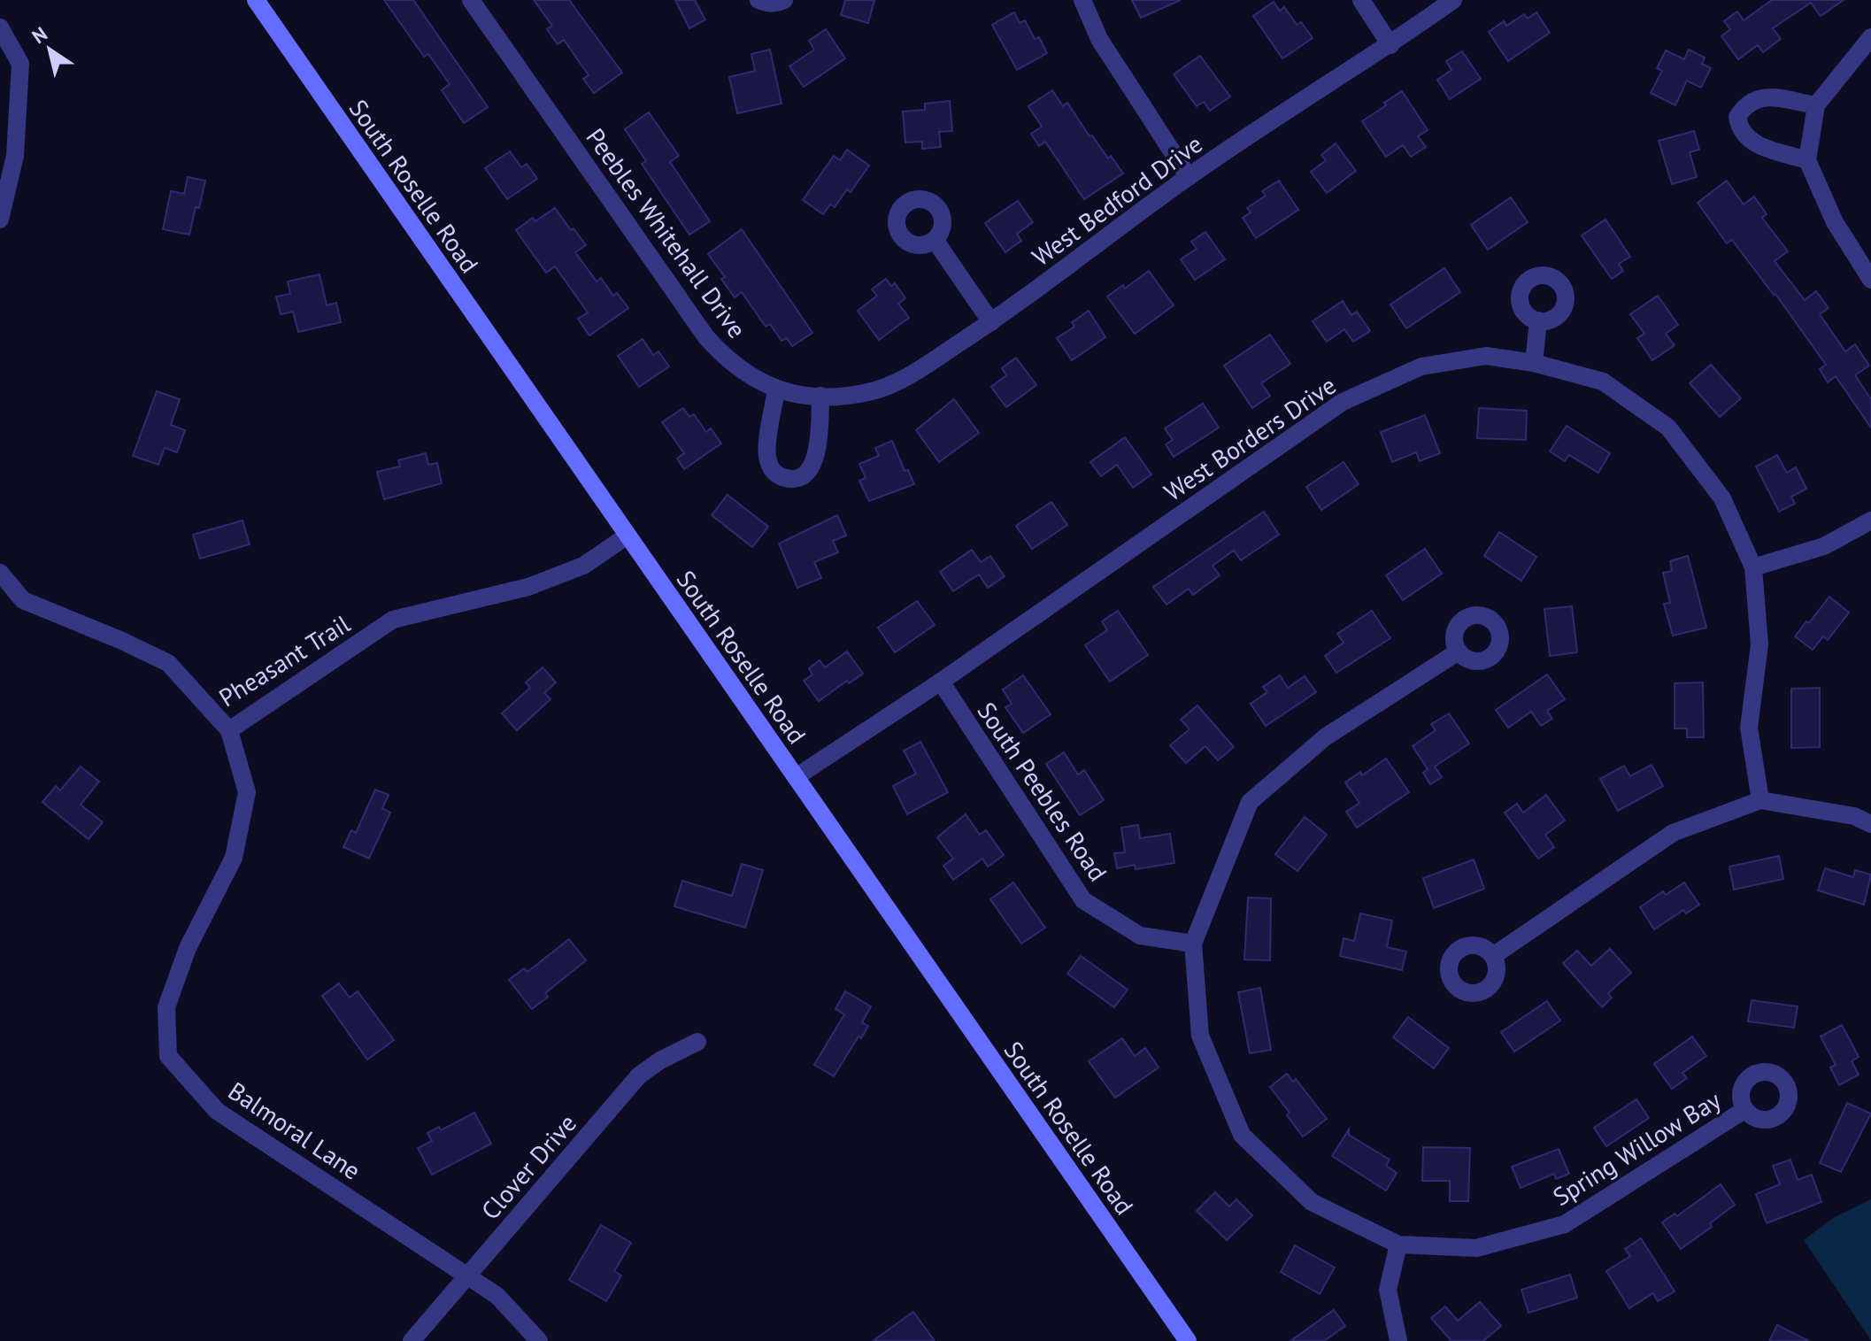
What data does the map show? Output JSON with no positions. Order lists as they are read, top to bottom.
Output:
{
  "streets": {
    "main road": ["South Roselle Road"],
    "street": [
      "West Bedford Drive",
      "Peebles Whitehall Drive",
      "West Borders Drive",
      "Pheasant Trail",
      "South Peebles Road",
      "Balmoral Lane",
      "Spring Willow Bay",
      "Clover Drive"
    ]
  },
  "crossings": [
    ["South Roselle Road", "West Borders Drive"],
    ["South Roselle Road", "Pheasant Trail"],
    ["West Bedford Drive", "Peebles Whitehall Drive"],
    ["West Borders Drive", "South Peebles Road"],
    ["Pheasant Trail", "Balmoral Lane"],
    ["South Peebles Road", "Spring Willow Bay"],
    ["Balmoral Lane", "Clover Drive"]
  ],
  "north": "top left"
}
